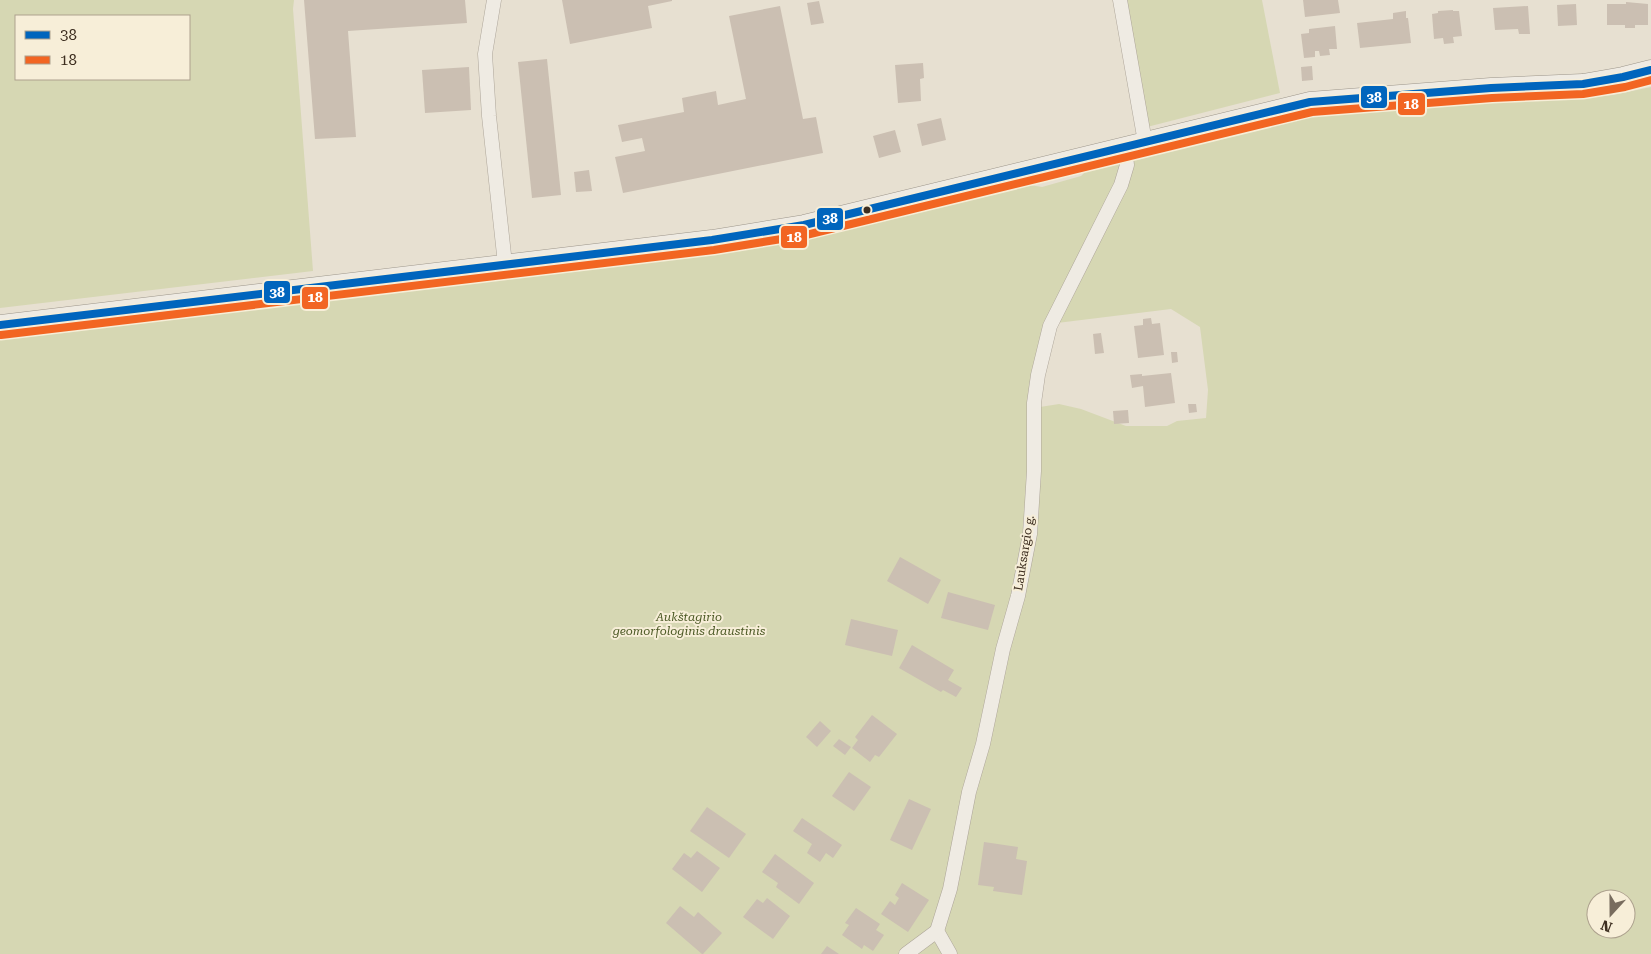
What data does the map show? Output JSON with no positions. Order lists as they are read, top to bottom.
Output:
{
  "streets": {
    "street": ["Lauksargio g."]
  },
  "parks": ["Aukštagirio geomorfologinis draustinis"],
  "lines": ["transit line 38", "transit line 18"],
  "legend": ["38", "18"],
  "north": "bottom"
}
